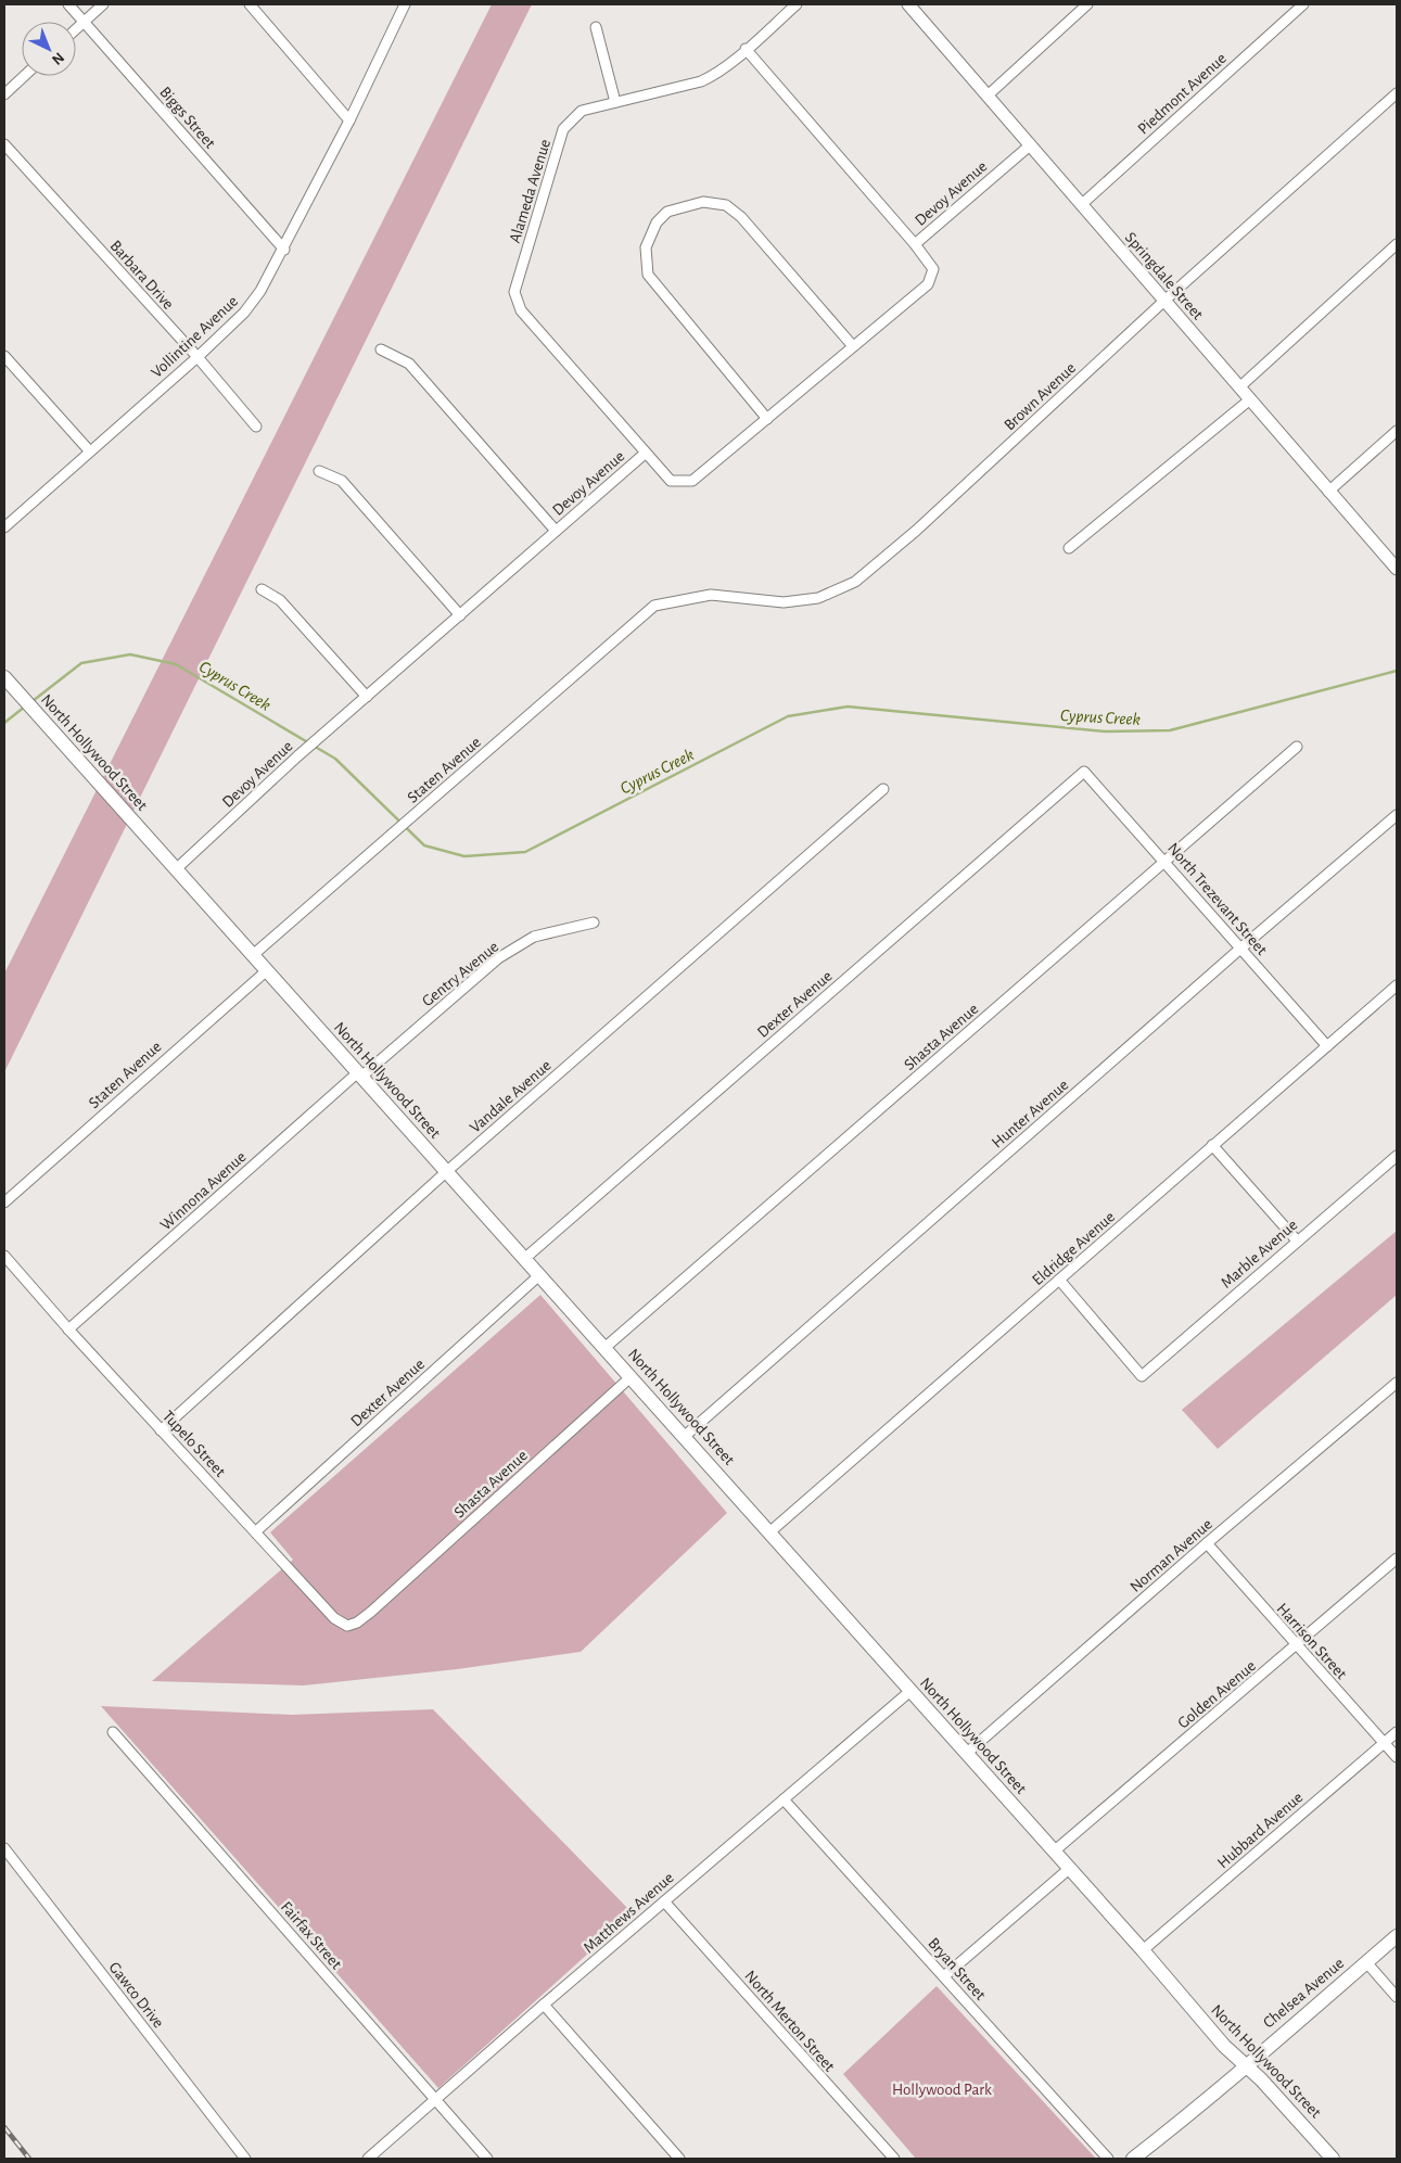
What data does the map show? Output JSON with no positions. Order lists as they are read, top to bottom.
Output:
{
  "streets": {
    "main road": ["North Hollywood Street", "Chelsea Avenue"],
    "street": [
      "Piedmont Avenue",
      "Biggs Street",
      "Alameda Avenue",
      "Devoy Avenue",
      "Barbara Drive",
      "Springdale Street",
      "Vollintine Avenue",
      "Brown Avenue",
      "Staten Avenue",
      "North Trezevant Street",
      "Gentry Avenue",
      "Dexter Avenue",
      "Shasta Avenue",
      "Vandale Avenue",
      "Hunter Avenue",
      "Winnona Avenue",
      "Eldridge Avenue",
      "Marble Avenue",
      "Tupelo Street",
      "Norman Avenue",
      "Harrison Street",
      "Golden Avenue",
      "Hubbard Avenue",
      "Matthews Avenue",
      "Fairfax Street",
      "Bryan Street",
      "Gawco Drive",
      "North Merton Street"
    ]
  },
  "crossings": [
    ["Piedmont Avenue", "Springdale Street"],
    ["Biggs Street", "Vollintine Avenue"],
    ["Alameda Avenue", "Devoy Avenue"],
    ["Devoy Avenue", "Springdale Street"],
    ["Devoy Avenue", "North Hollywood Street"],
    ["Barbara Drive", "Vollintine Avenue"],
    ["Springdale Street", "Brown Avenue"],
    ["Brown Avenue", "Staten Avenue"],
    ["North Hollywood Street", "Staten Avenue"],
    ["North Hollywood Street", "Gentry Avenue"],
    ["North Hollywood Street", "Dexter Avenue"],
    ["North Hollywood Street", "Shasta Avenue"],
    ["North Hollywood Street", "Vandale Avenue"],
    ["North Hollywood Street", "Hunter Avenue"],
    ["North Hollywood Street", "Winnona Avenue"],
    ["North Hollywood Street", "Eldridge Avenue"],
    ["North Hollywood Street", "Norman Avenue"],
    ["North Hollywood Street", "Golden Avenue"],
    ["North Hollywood Street", "Hubbard Avenue"],
    ["North Hollywood Street", "Matthews Avenue"],
    ["North Hollywood Street", "Chelsea Avenue"],
    ["North Trezevant Street", "Dexter Avenue"],
    ["North Trezevant Street", "Shasta Avenue"],
    ["North Trezevant Street", "Hunter Avenue"],
    ["North Trezevant Street", "Eldridge Avenue"],
    ["Gentry Avenue", "Winnona Avenue"],
    ["Dexter Avenue", "Tupelo Street"],
    ["Shasta Avenue", "Tupelo Street"],
    ["Vandale Avenue", "Tupelo Street"],
    ["Winnona Avenue", "Tupelo Street"],
    ["Eldridge Avenue", "Marble Avenue"],
    ["Norman Avenue", "Harrison Street"],
    ["Harrison Street", "Golden Avenue"],
    ["Harrison Street", "Hubbard Avenue"],
    ["Matthews Avenue", "Fairfax Street"],
    ["Matthews Avenue", "Bryan Street"],
    ["Matthews Avenue", "North Merton Street"]
  ],
  "water": ["Cyprus Creek"],
  "parks": ["Hollywood Park"],
  "north": "bottom right"
}
